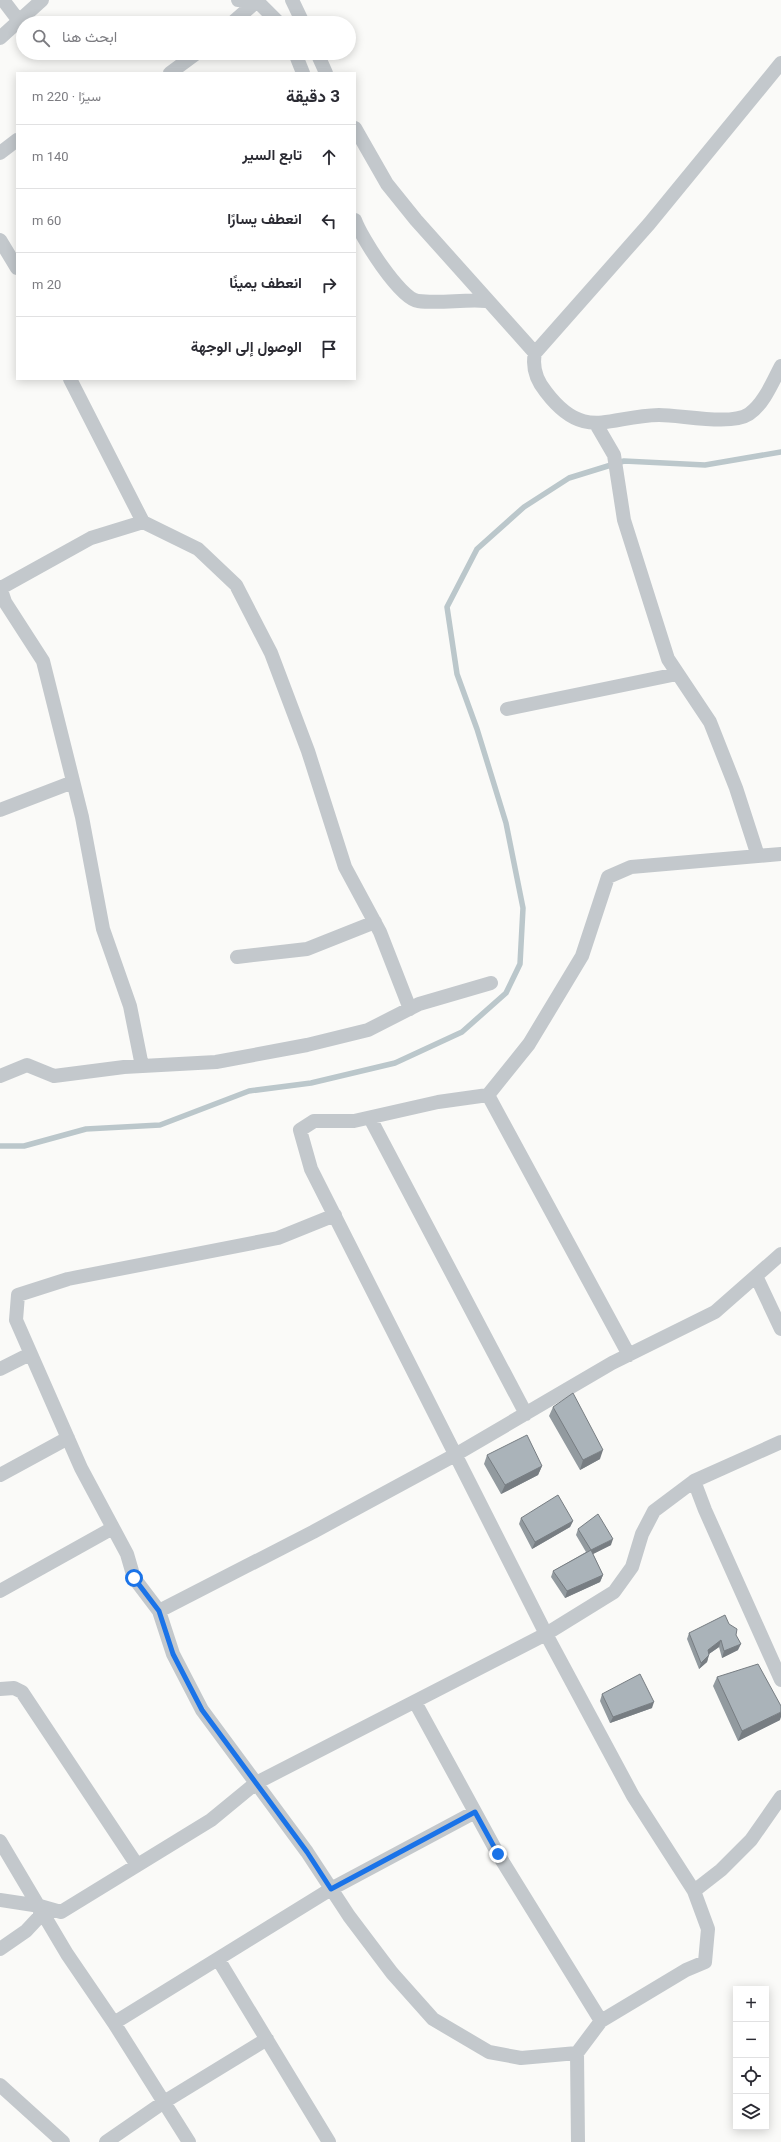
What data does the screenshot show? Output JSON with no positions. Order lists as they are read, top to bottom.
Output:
{
  "page": {
    "search": "ابحث هنا",
    "heading": ["3 دقيقة", "سيرًا · 220 m"],
    "list": [
      ["تابع السير", "140 m"],
      ["انعطف يسارًا", "60 m"],
      ["انعطف يمينًا", "20 m"],
      "الوصول إلى الوجهة"
    ],
    "map_buttons": ["+", "−"]
  }
}
